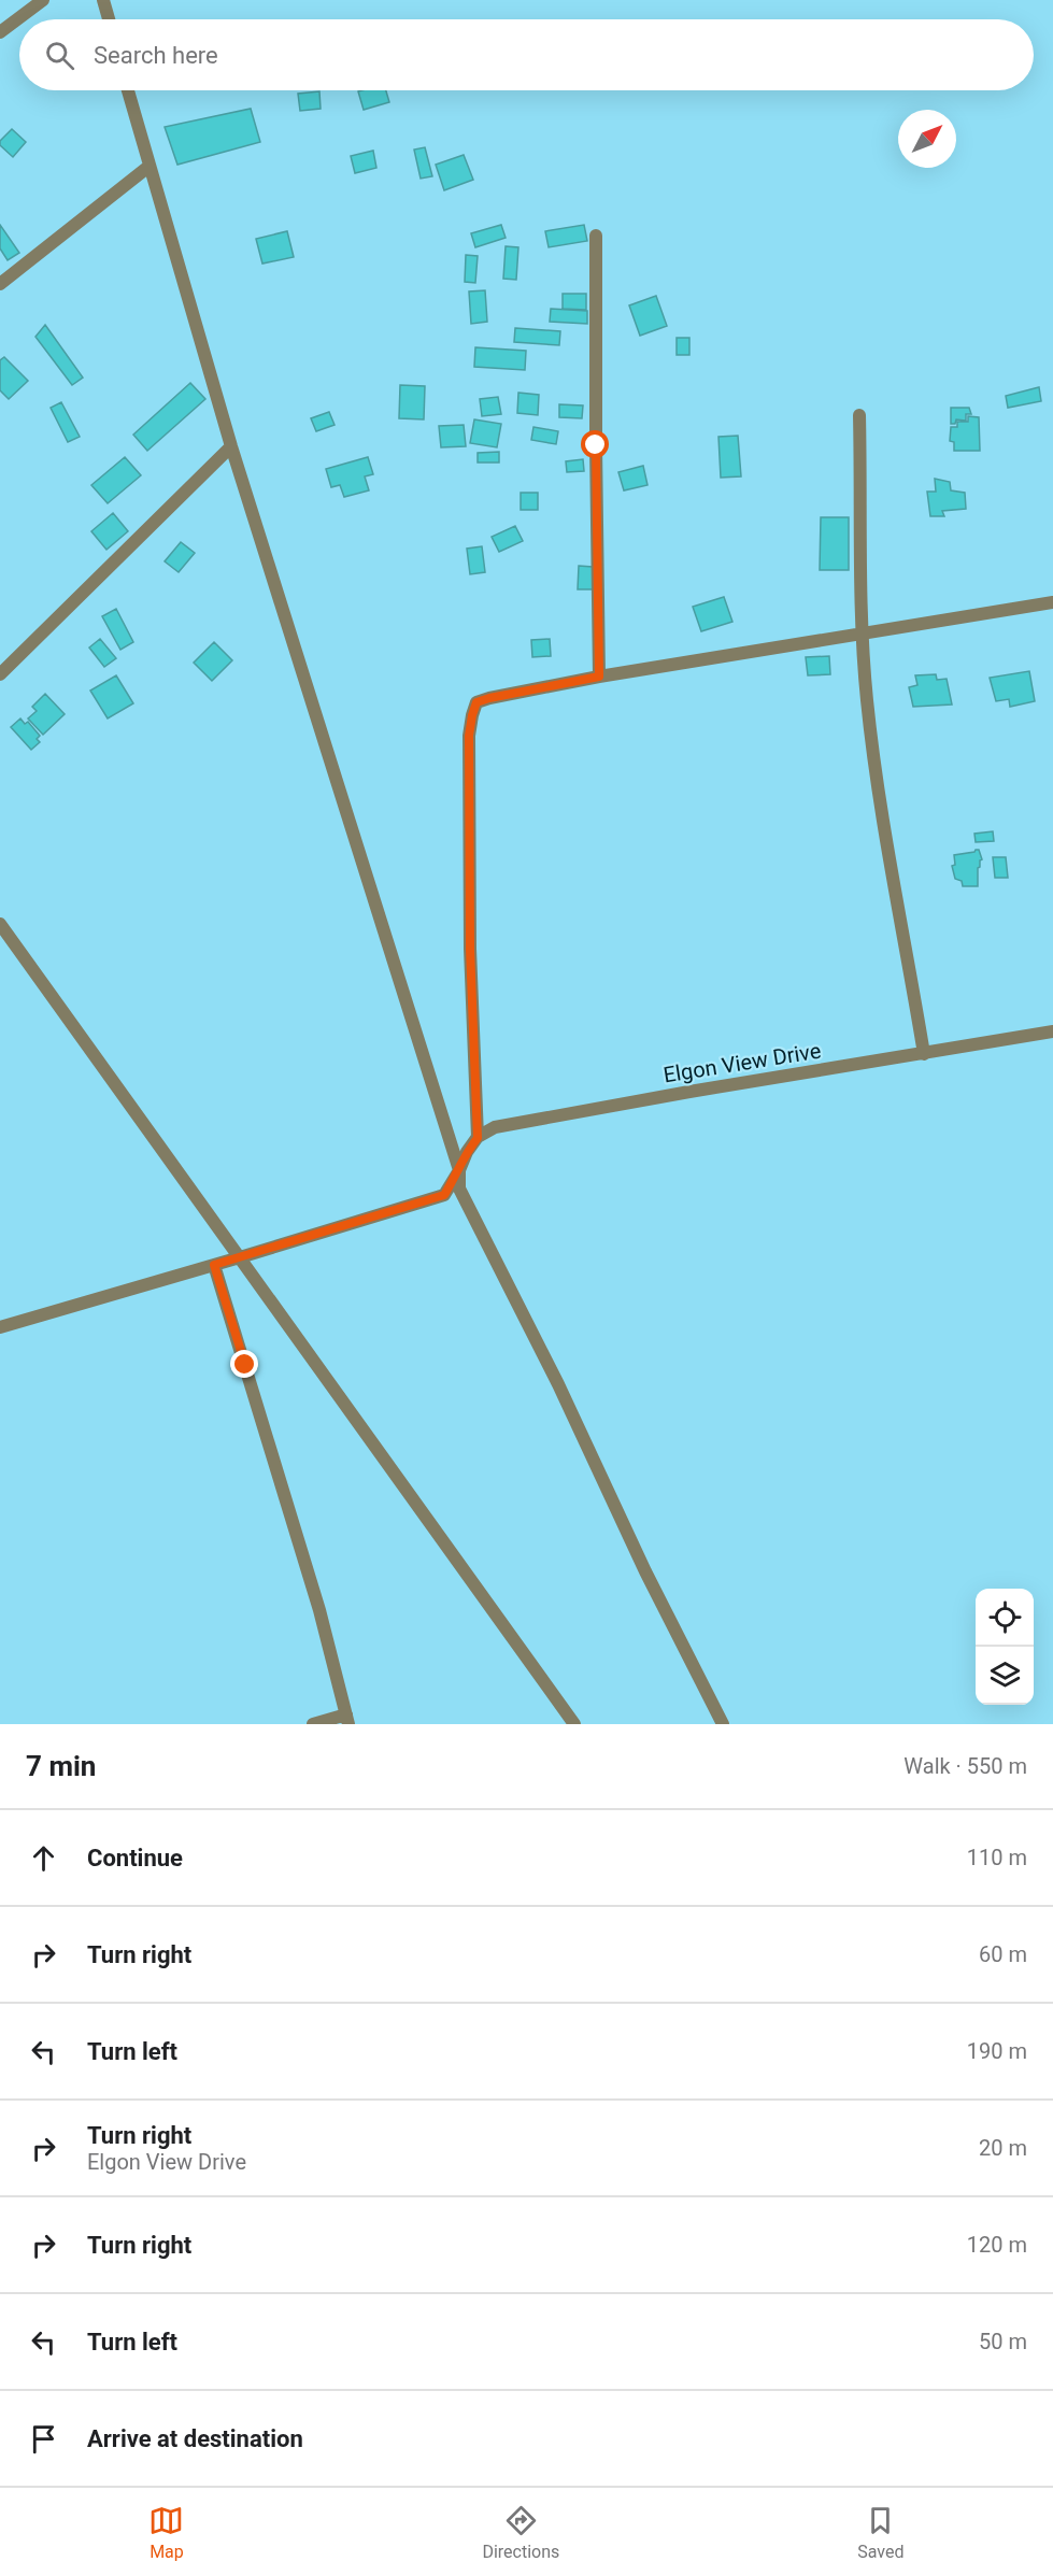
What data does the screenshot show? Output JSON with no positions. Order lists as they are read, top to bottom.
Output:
{
  "streets": {
    "street": ["Elgon View Drive"]
  },
  "north": "top right",
  "page": {
    "search": "Search here",
    "heading": ["7 min", "Walk · 550 m"],
    "list": [
      ["Continue", "110 m"],
      ["Turn right", "60 m"],
      ["Turn left", "190 m"],
      ["Turn right", "Elgon View Drive", "20 m"],
      ["Turn right", "120 m"],
      ["Turn left", "50 m"],
      "Arrive at destination"
    ],
    "nav": ["Map", "Directions", "Saved"]
  }
}
